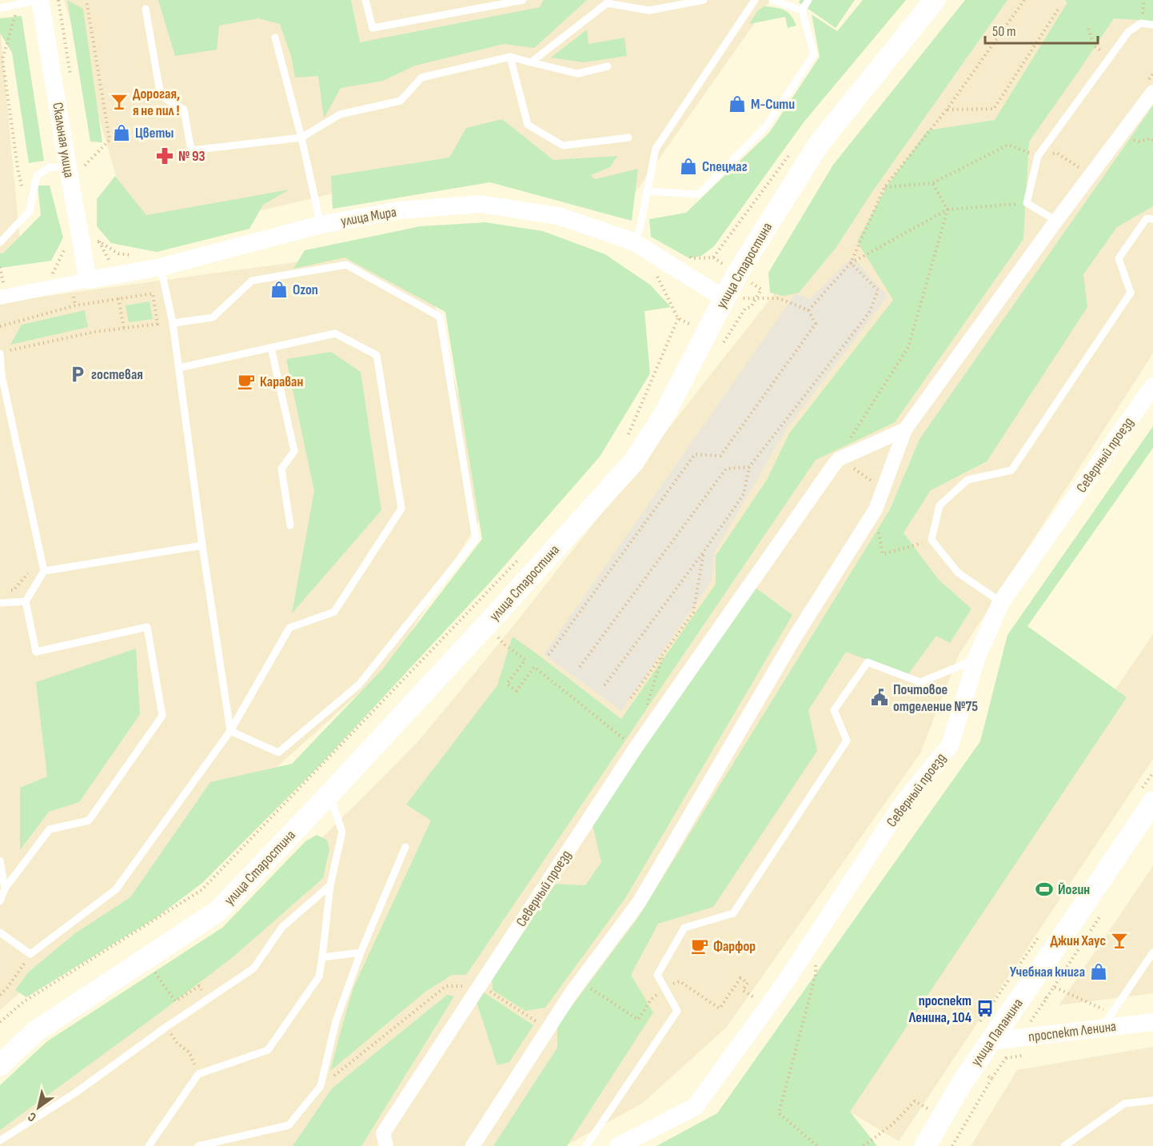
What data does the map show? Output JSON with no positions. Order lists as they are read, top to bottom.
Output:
{
  "streets": {
    "main road": ["улица Старостина", "улица Папанина"],
    "street": [
      "Скальная улица",
      "улица Мира",
      "Северный проезд",
      "проспект Ленина"
    ]
  },
  "crossings": [
    ["Скальная улица", "улица Мира"],
    ["улица Мира", "улица Старостина"],
    ["проспект Ленина", "улица Папанина"]
  ],
  "places": {
    "bar": ["Дорогая, я не пил !", "Джин Хаус"],
    "shop": [
      "М-Сити",
      "Цветы",
      "Спецмаг",
      "Ozon",
      "Учебная книга"
    ],
    "pharmacy": ["№ 93"],
    "parking": ["гостевая"],
    "cafe": ["Караван", "Фарфор"],
    "public building": ["Почтовое отделение №75"],
    "sports": ["Йогин"],
    "bus stop": ["проспект Ленина, 104"]
  },
  "scale_bar": "50 m",
  "north": "bottom left"
}
